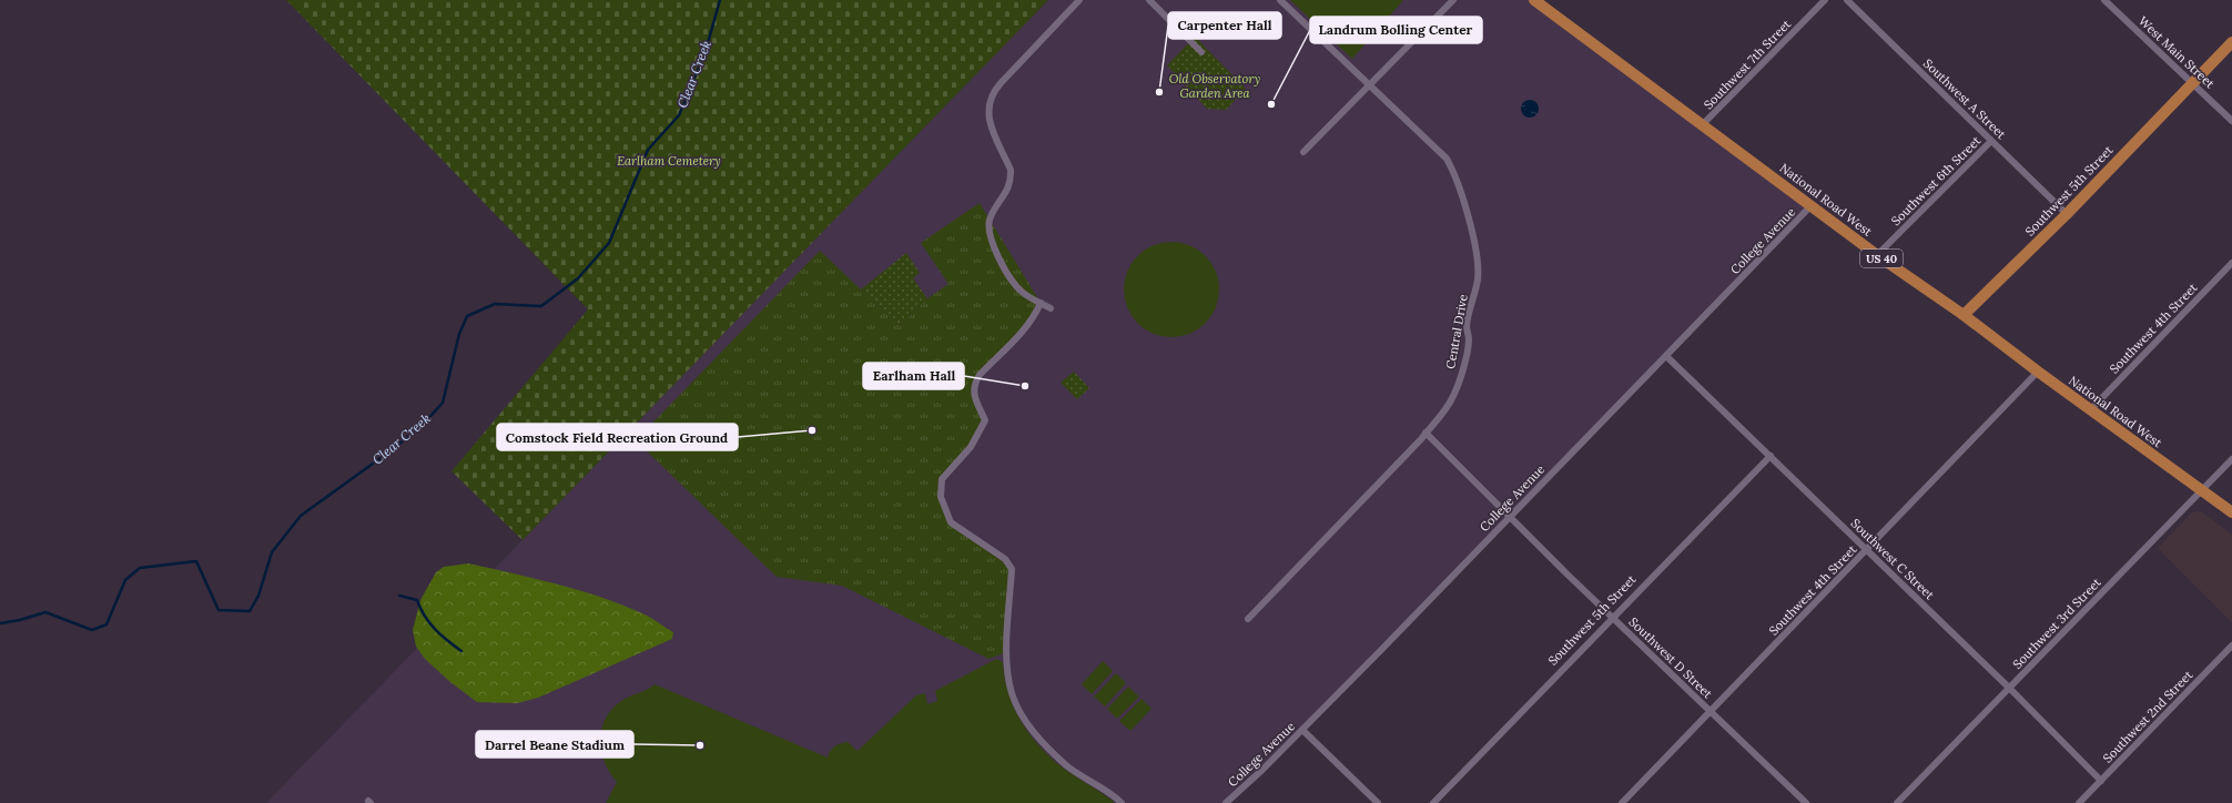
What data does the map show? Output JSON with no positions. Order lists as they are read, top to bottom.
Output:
{
  "streets": {
    "main road": ["Southwest 5th Street", "National Road West", "US 40"],
    "street": [
      "West Main Street",
      "Southwest 7th Street",
      "Southwest A Street",
      "Southwest 6th Street",
      "College Avenue",
      "Southwest 4th Street",
      "Central Drive",
      "Southwest C Street",
      "Southwest 3rd Street",
      "Southwest D Street",
      "Southwest 2nd Street"
    ]
  },
  "crossings": [
    ["West Main Street", "Southwest 5th Street"],
    ["Southwest 7th Street", "National Road West"],
    ["Southwest A Street", "Southwest 6th Street"],
    ["Southwest A Street", "Southwest 5th Street"],
    ["Southwest 6th Street", "National Road West"],
    ["Southwest 5th Street", "National Road West"],
    ["Southwest 5th Street", "Southwest C Street"],
    ["Southwest 5th Street", "Southwest D Street"],
    ["National Road West", "College Avenue"],
    ["National Road West", "Southwest 4th Street"],
    ["National Road West", "Southwest 3rd Street"],
    ["College Avenue", "Southwest C Street"],
    ["College Avenue", "Southwest D Street"],
    ["Southwest 4th Street", "Southwest C Street"],
    ["Southwest 4th Street", "Southwest D Street"],
    ["Central Drive", "Southwest D Street"],
    ["Southwest C Street", "Southwest 3rd Street"],
    ["Southwest C Street", "Southwest 2nd Street"]
  ],
  "water": ["Clear Creek"],
  "parks": ["Old Observatory Garden Area", "Earlham Cemetery"],
  "places": [
    "Carpenter Hall",
    "Landrum Bolling Center",
    "Earlham Hall",
    "Comstock Field Recreation Ground",
    "Darrel Beane Stadium"
  ]
}
